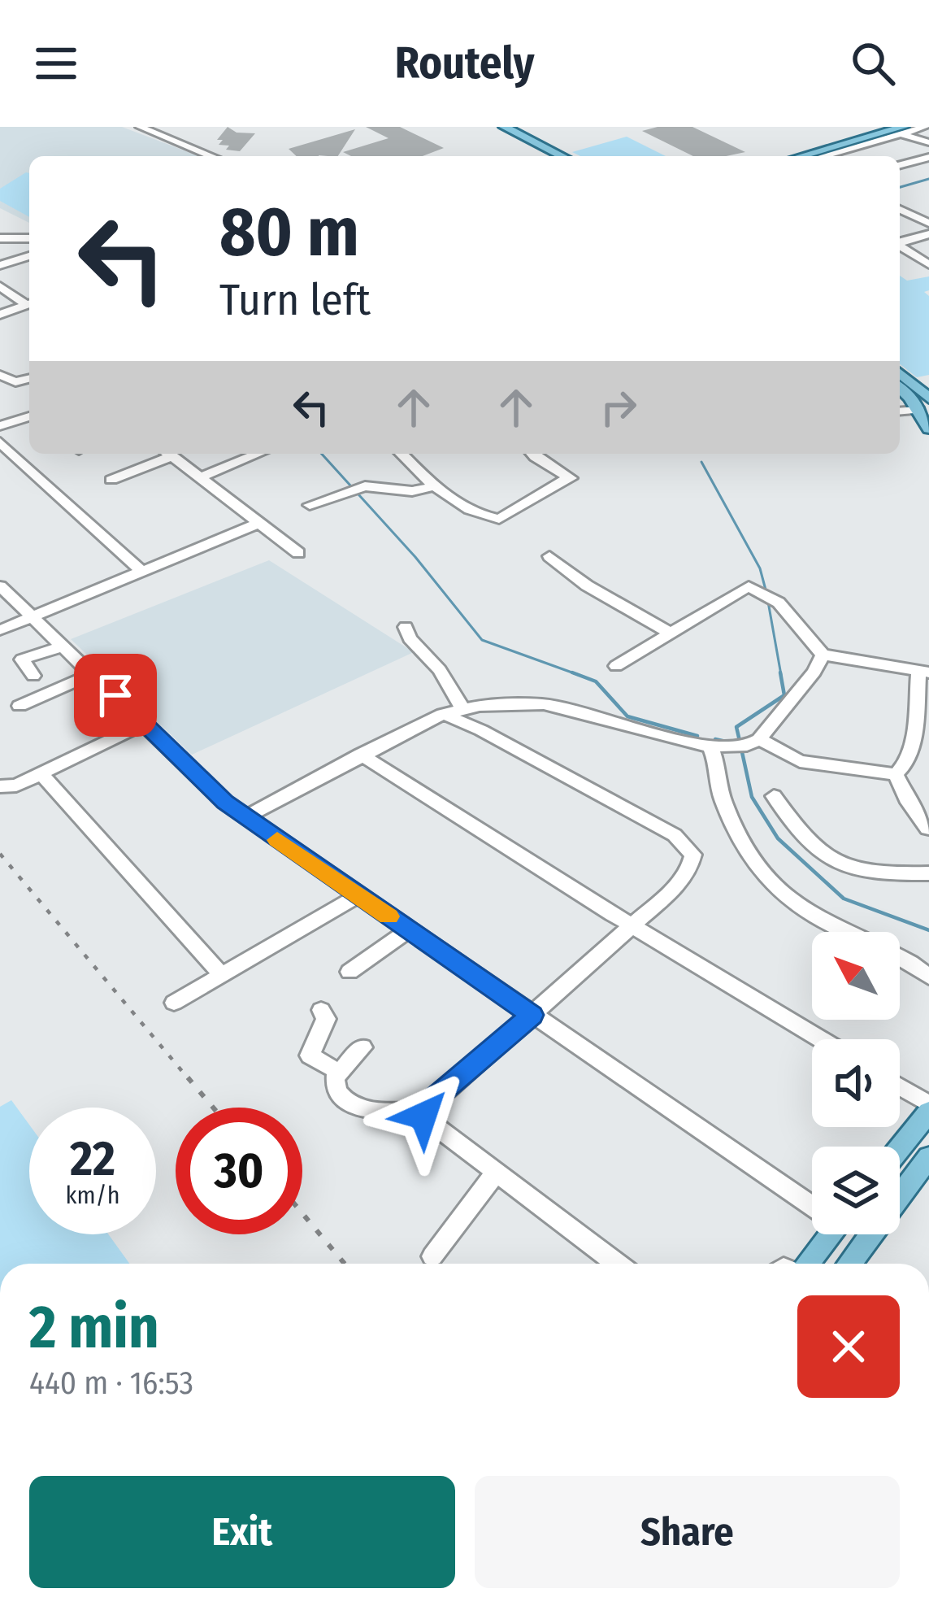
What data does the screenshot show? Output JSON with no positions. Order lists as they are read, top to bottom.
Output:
{
  "north": "top left",
  "page": {
    "header": "Routely",
    "turn": ["80 m", "Turn left"],
    "speed": "22 km/h",
    "limit": "30",
    "heading": ["2 min", "440 m · 16:53"],
    "buttons": ["Exit", "Share"]
  }
}
